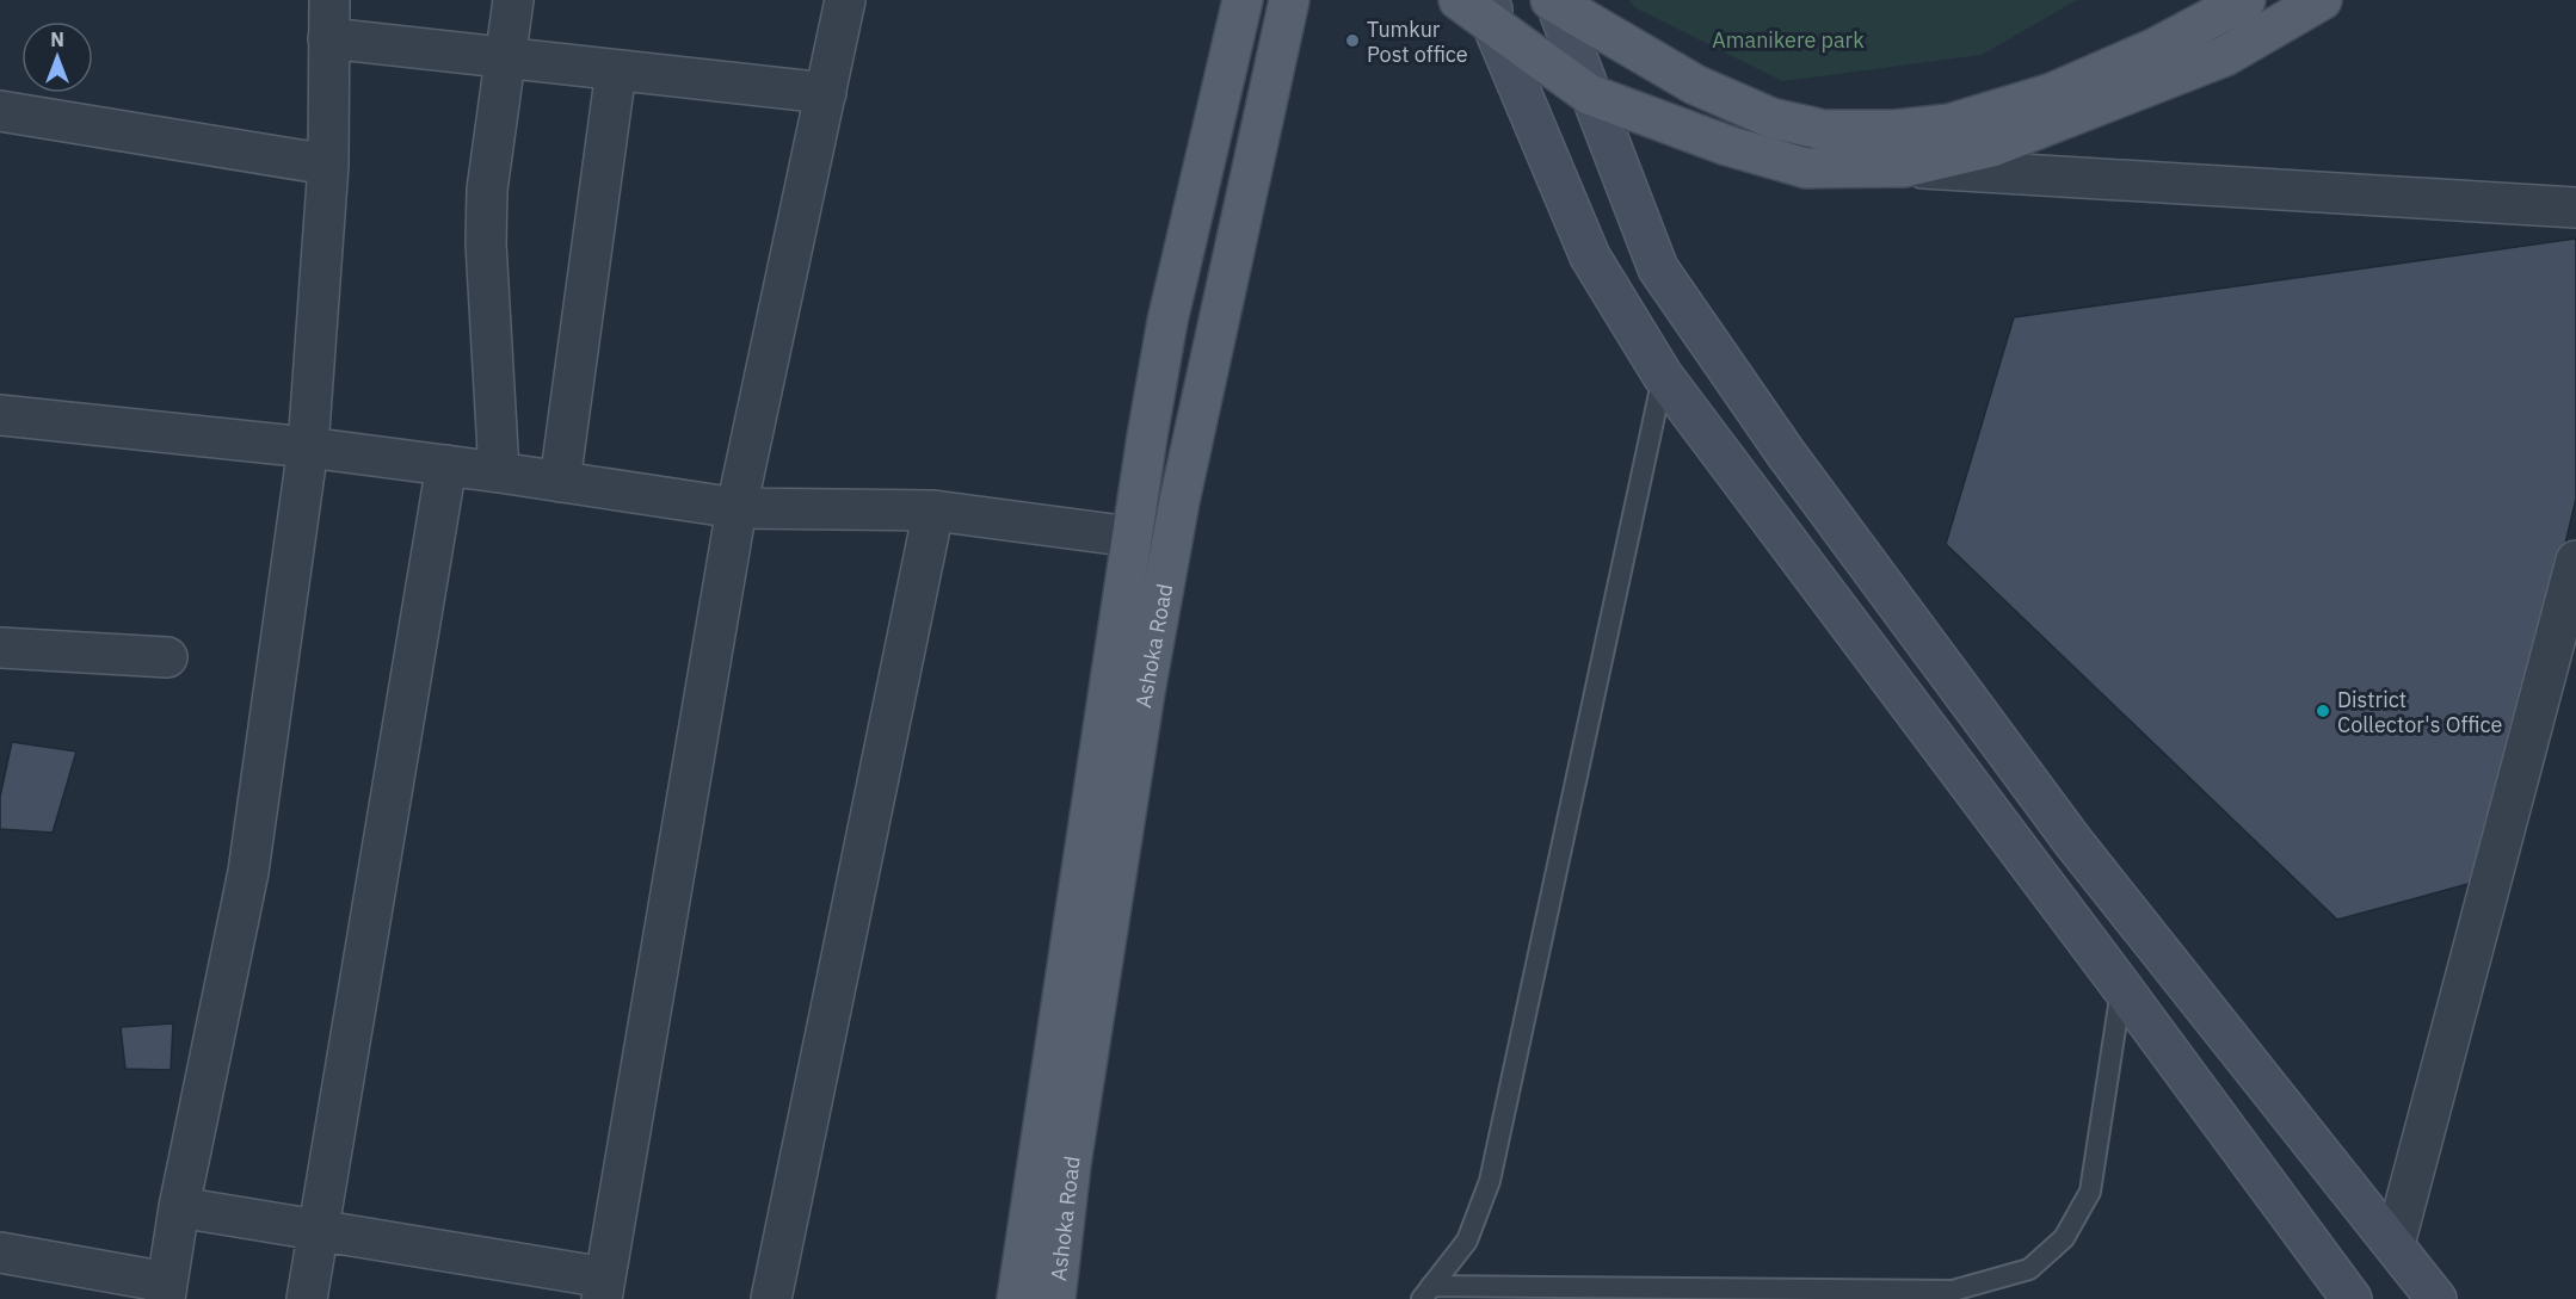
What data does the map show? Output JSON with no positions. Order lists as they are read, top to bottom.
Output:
{
  "streets": {
    "main road": ["Ashoka Road"]
  },
  "parks": ["Amanikere park"],
  "places": ["Tumkur Post office", "District Collector's Office"],
  "north": "top"
}
